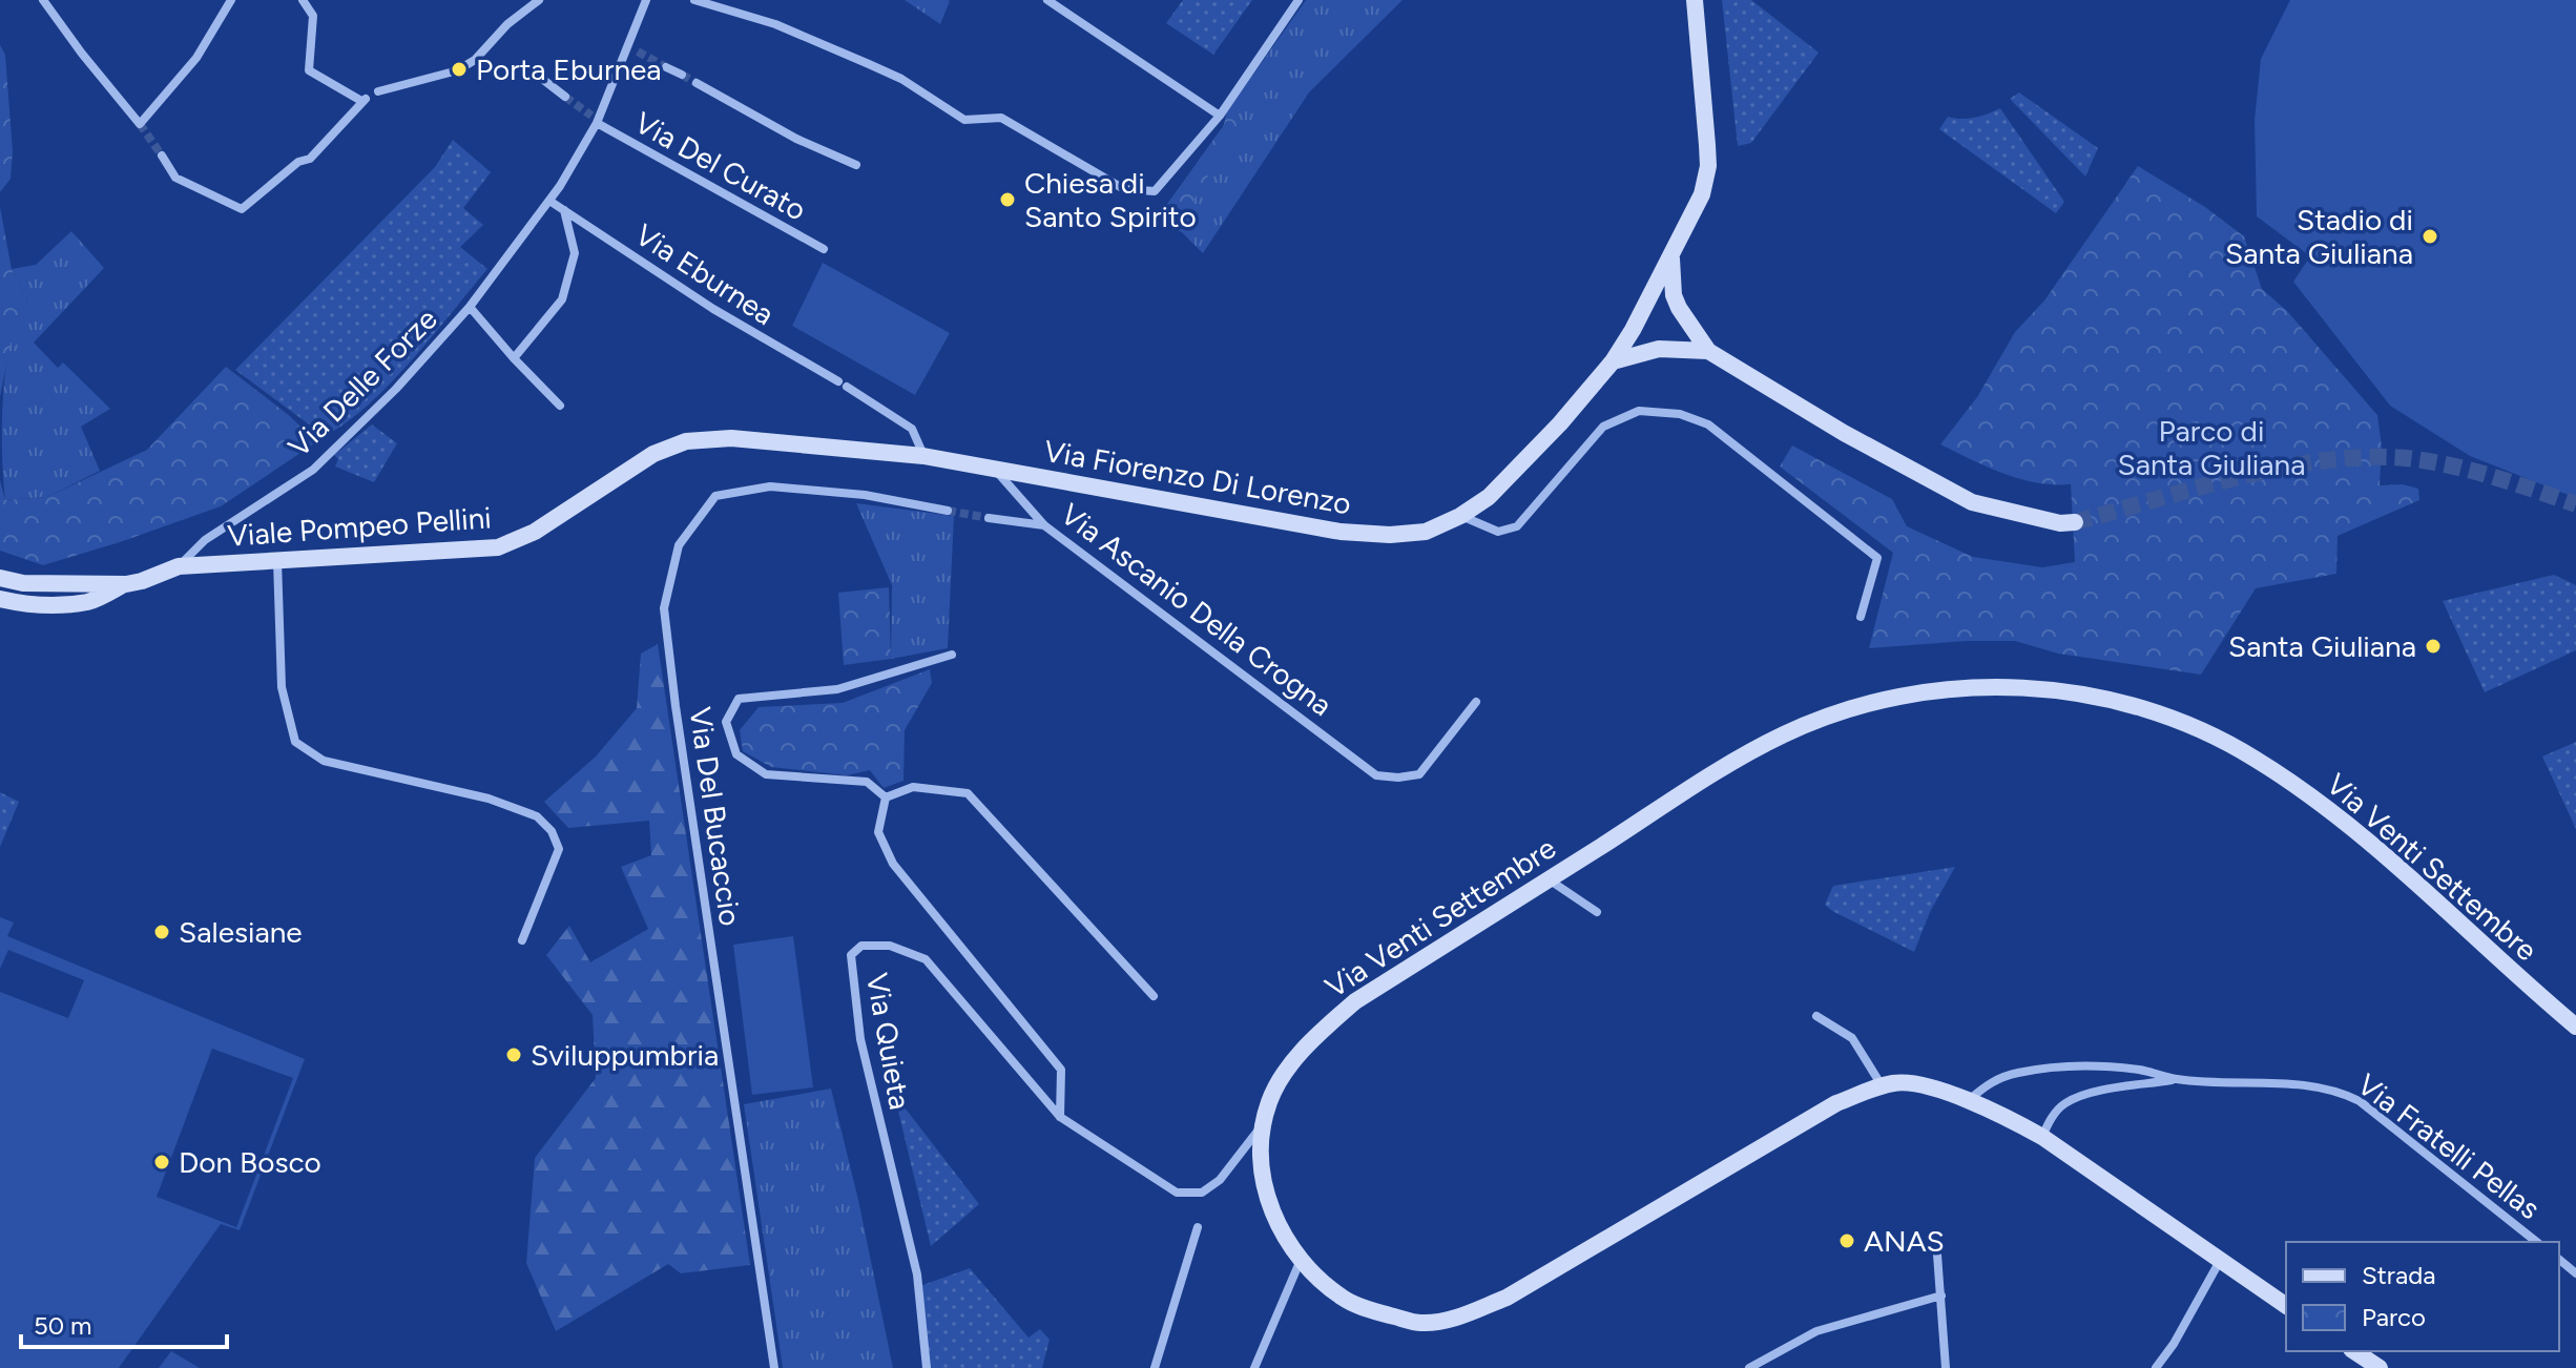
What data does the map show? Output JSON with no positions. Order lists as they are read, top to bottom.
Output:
{
  "streets": {
    "street": [
      "Via Del Curato",
      "Via Eburnea",
      "Via Delle Forze",
      "Via Fiorenzo Di Lorenzo",
      "Viale Pompeo Pellini",
      "Via Ascanio Della Crogna",
      "Via Del Bucaccio",
      "Via Venti Settembre",
      "Via Quieta",
      "Via Fratelli Pellas"
    ]
  },
  "crossings": [
    ["Via Del Curato", "Via Delle Forze"],
    ["Via Eburnea", "Via Delle Forze"],
    ["Via Delle Forze", "Viale Pompeo Pellini"],
    ["Via Fiorenzo Di Lorenzo", "Viale Pompeo Pellini"],
    ["Via Fiorenzo Di Lorenzo", "Via Ascanio Della Crogna"],
    ["Via Venti Settembre", "Via Quieta"],
    ["Via Venti Settembre", "Via Fratelli Pellas"]
  ],
  "parks": ["Parco di Santa Giuliana"],
  "places": [
    "Porta Eburnea",
    "Chiesa di Santo Spirito",
    "Stadio di Santa Giuliana",
    "Santa Giuliana",
    "Salesiane",
    "Sviluppumbria",
    "Don Bosco",
    "ANAS"
  ],
  "legend": ["Strada", "Parco"],
  "scale_bar": "50 m"
}
